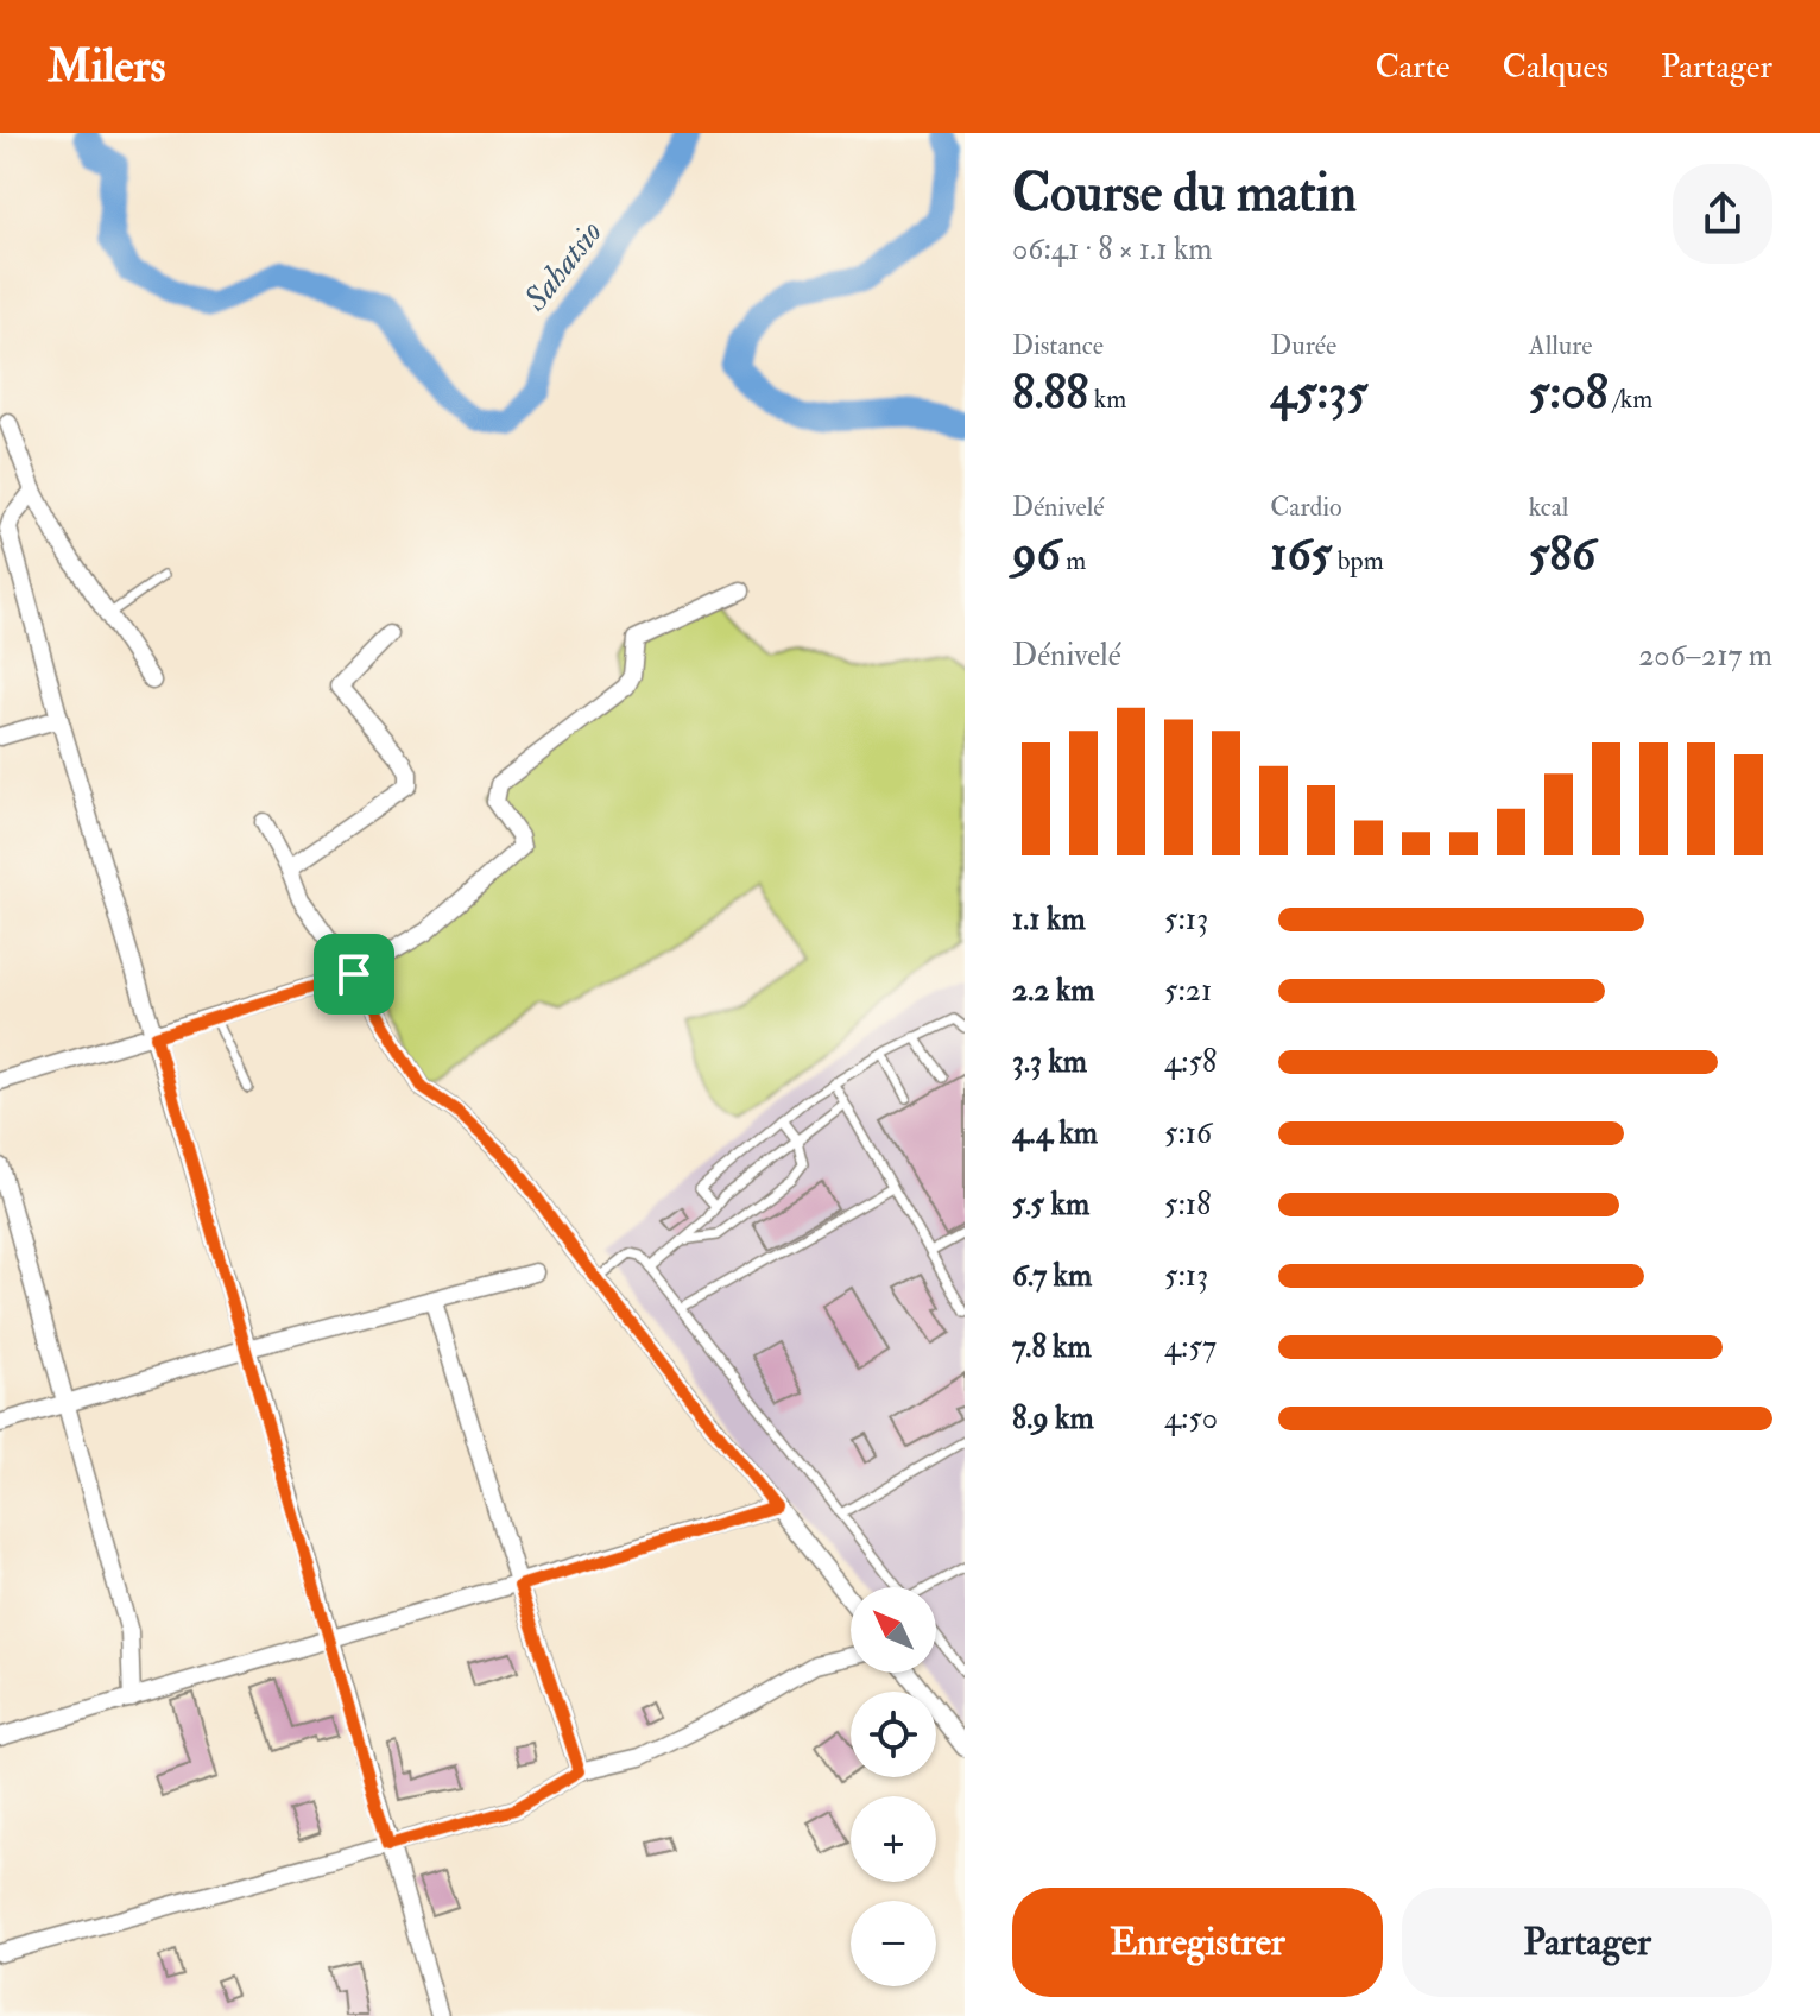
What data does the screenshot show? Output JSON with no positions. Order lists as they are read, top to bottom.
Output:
{
  "water": ["Sahatsio"],
  "north": "top left",
  "page": {
    "header": "Milers",
    "nav": ["Carte", "Calques", "Partager"],
    "heading": ["Course du matin", "06:41 · 8 × 1.1 km"],
    "stats": [
      ["Distance", "8.88 km"],
      ["Durée", "45:35"],
      ["Allure", "5:08 /km"],
      ["Dénivelé", "96 m"],
      ["Cardio", "165 bpm"],
      ["kcal", "586"]
    ],
    "chart": ["Dénivelé", "206–217 m"],
    "list": [
      {
        "name": "1.1 km",
        "note": "5:13"
      },
      {
        "name": "2.2 km",
        "note": "5:21"
      },
      {
        "name": "3.3 km",
        "note": "4:58"
      },
      {
        "name": "4.4 km",
        "note": "5:16"
      },
      {
        "name": "5.5 km",
        "note": "5:18"
      },
      {
        "name": "6.7 km",
        "note": "5:13"
      },
      {
        "name": "7.8 km",
        "note": "4:57"
      },
      {
        "name": "8.9 km",
        "note": "4:50"
      }
    ],
    "map_buttons": ["+", "−"],
    "buttons": ["Enregistrer", "Partager"]
  }
}
